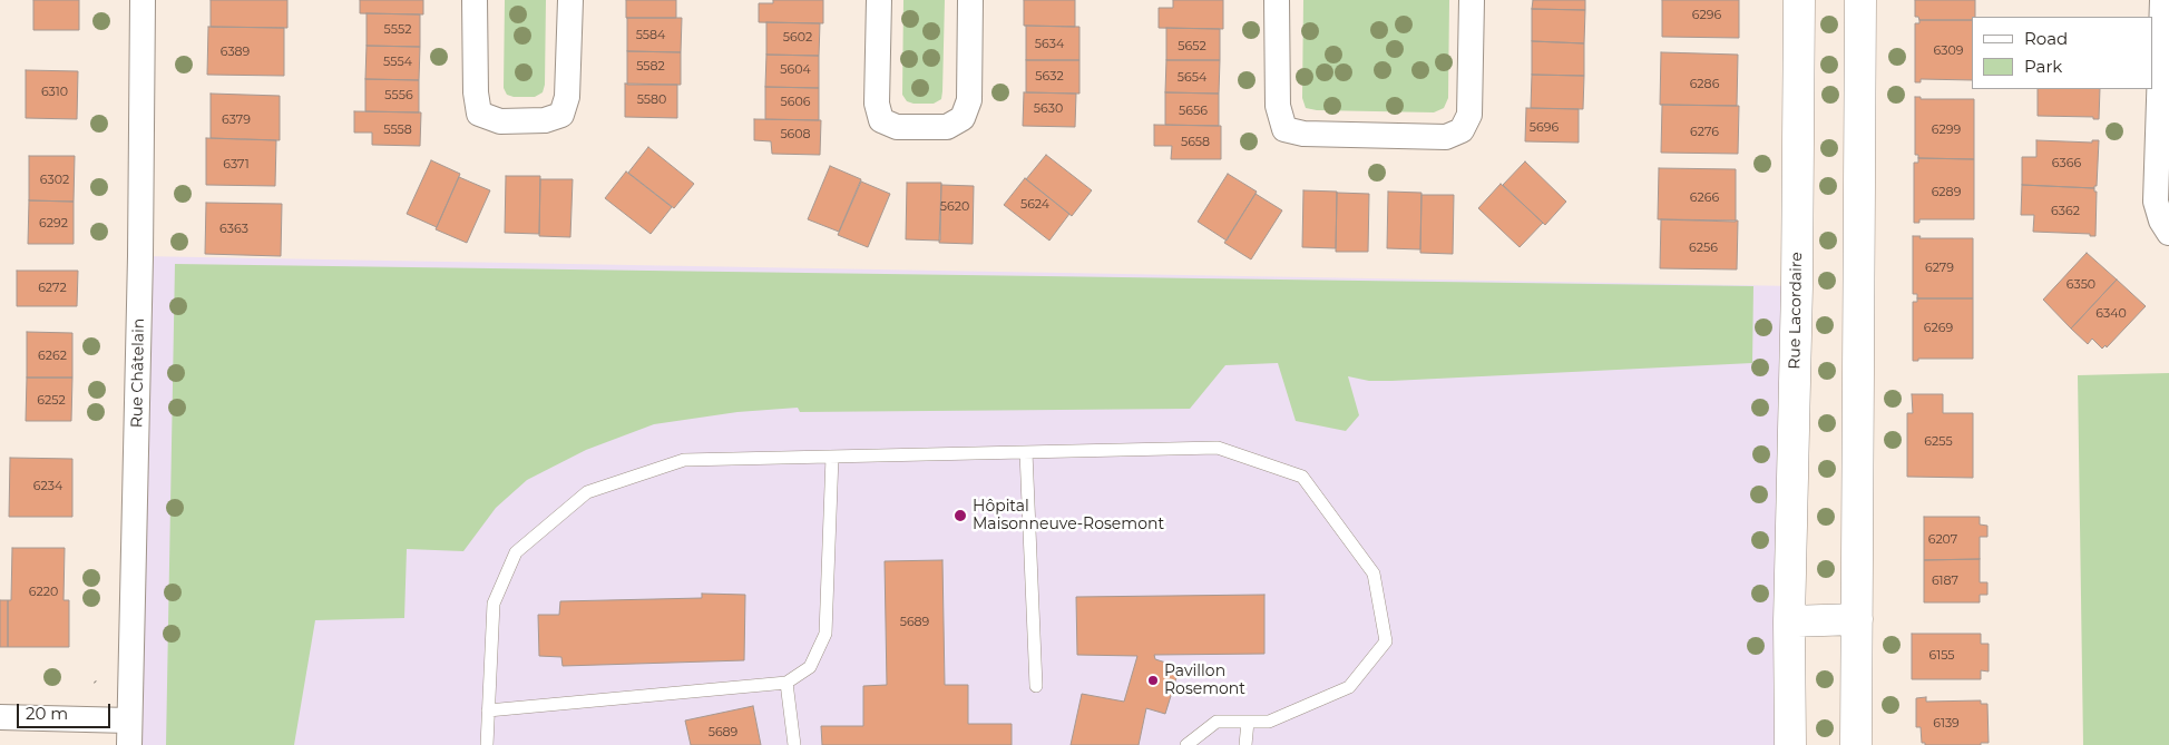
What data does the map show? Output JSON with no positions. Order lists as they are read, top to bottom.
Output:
{
  "streets": {
    "main road": ["Rue Lacordaire"],
    "street": ["Rue Châtelain"]
  },
  "places": ["Hôpital Maisonneuve-Rosemont", "Pavillon Rosemont"],
  "house_numbers": [
    "6296",
    "5552",
    "5584",
    "5602",
    "5634",
    "5652",
    "6309",
    "6389",
    "5554",
    "5582",
    "5604",
    "5632",
    "5654",
    "6286",
    "6310",
    "5556",
    "5580",
    "5606",
    "5630",
    "5656",
    "6379",
    "5696",
    "5558",
    "6299",
    "6276",
    "5608",
    "5658",
    "6366",
    "6371",
    "6302",
    "6289",
    "6266",
    "5624",
    "5620",
    "6362",
    "6292",
    "6363",
    "6256",
    "6279",
    "6350",
    "6272",
    "6340",
    "6269",
    "6262",
    "6252",
    "6255",
    "6234",
    "6207",
    "6187",
    "6220",
    "5689",
    "6155",
    "6139",
    "5689"
  ],
  "legend": ["Road", "Park"],
  "scale_bar": "20 m"
}
